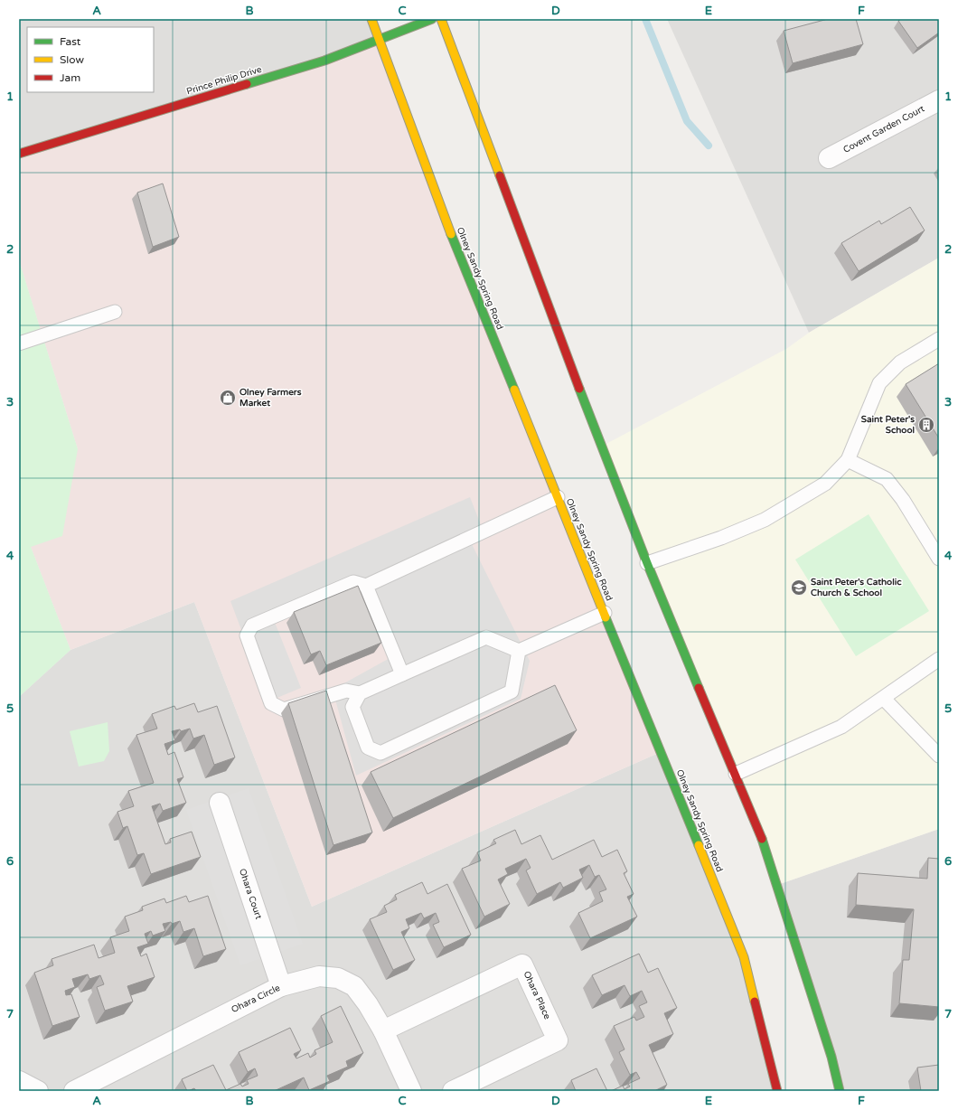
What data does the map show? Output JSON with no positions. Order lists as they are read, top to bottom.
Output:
{
  "streets": {
    "main road": ["Prince Philip Drive", "Olney Sandy Spring Road"],
    "street": [
      "Covent Garden Court",
      "Ohara Court",
      "Ohara Place",
      "Ohara Circle"
    ]
  },
  "crossings": [
    ["Prince Philip Drive", "Olney Sandy Spring Road"],
    ["Ohara Court", "Ohara Circle"],
    ["Ohara Place", "Ohara Circle"]
  ],
  "places": {
    "shop": ["Olney Farmers Market"],
    "building": ["Saint Peter's School"],
    "school or university": ["Saint Peter's Catholic Church & School"]
  },
  "legend": ["Fast", "Slow", "Jam"],
  "grid": {
    "columns": [
      "A",
      "B",
      "C",
      "D",
      "E",
      "F"
    ],
    "rows": [
      "1",
      "2",
      "3",
      "4",
      "5",
      "6",
      "7"
    ]
  }
}
